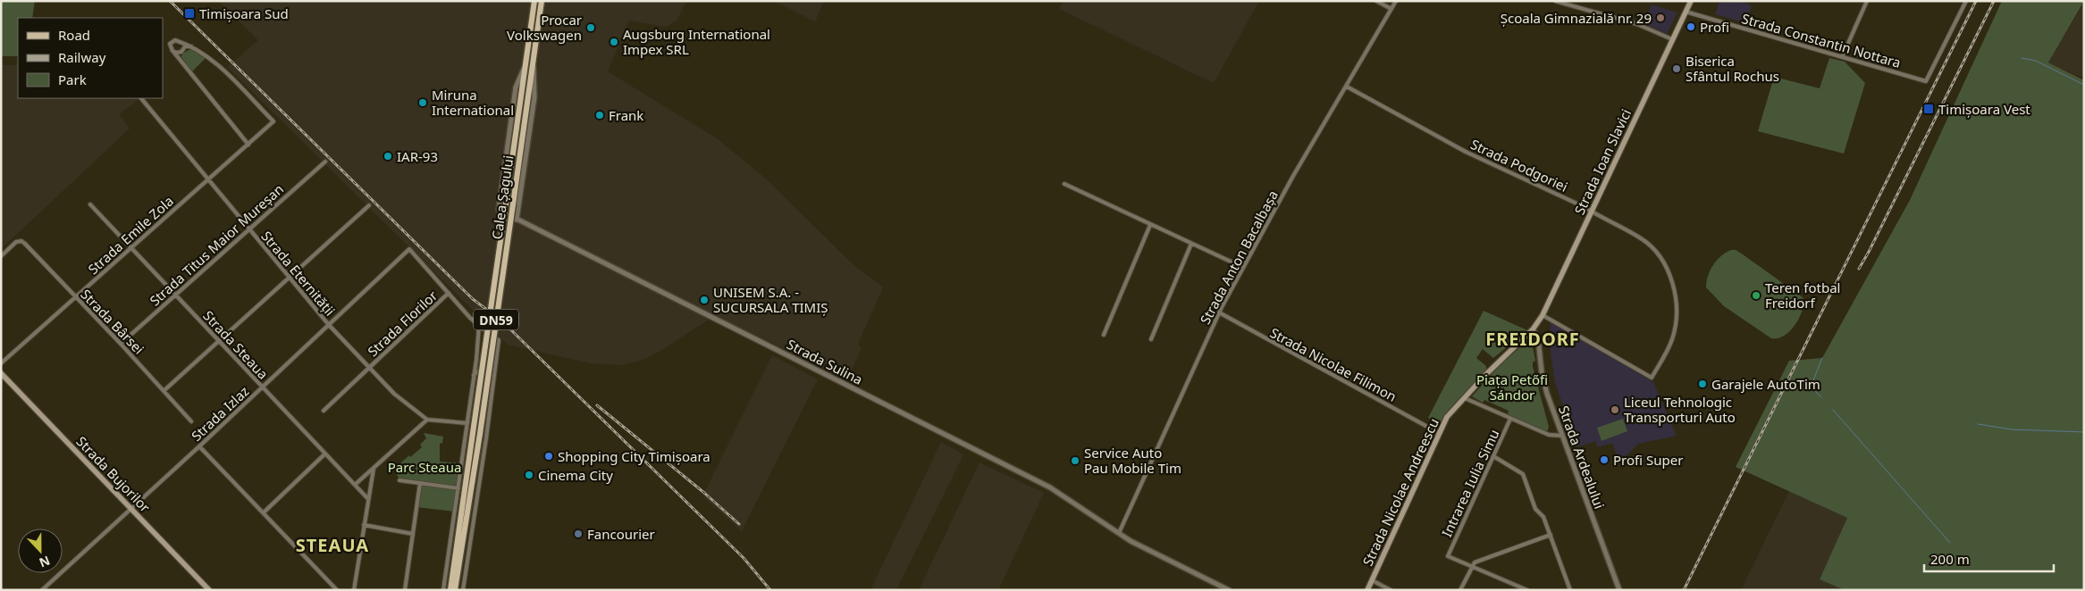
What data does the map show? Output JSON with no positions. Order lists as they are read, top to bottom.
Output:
{
  "streets": {
    "main road": [
      "Strada Ioan Slavici",
      "Calea Șagului",
      "DN59",
      "Strada Bujorilor",
      "Strada Nicolae Andreescu"
    ],
    "street": [
      "Strada Constantin Nottara",
      "Strada Podgoriei",
      "Strada Emile Zola",
      "Strada Titus Maior Mureșan",
      "Strada Anton Bacalbașa",
      "Strada Eternității",
      "Strada Bârsei",
      "Strada Florilor",
      "Strada Steaua",
      "Strada Sulina",
      "Strada Nicolae Filimon",
      "Strada Izlaz",
      "Strada Ardealului",
      "Intrarea Iulia Simu"
    ]
  },
  "crossings": [
    ["Strada Constantin Nottara", "Strada Ioan Slavici"],
    ["Strada Ioan Slavici", "Strada Podgoriei"],
    ["Strada Ioan Slavici", "Strada Ardealului"],
    ["Strada Ioan Slavici", "Strada Nicolae Andreescu"],
    ["Strada Podgoriei", "Strada Anton Bacalbașa"],
    ["Calea Șagului", "Strada Sulina"],
    ["Strada Emile Zola", "Strada Eternității"],
    ["Strada Emile Zola", "Strada Bârsei"],
    ["Strada Emile Zola", "Strada Steaua"],
    ["Strada Titus Maior Mureșan", "Strada Eternității"],
    ["Strada Titus Maior Mureșan", "Strada Bârsei"],
    ["Strada Titus Maior Mureșan", "Strada Steaua"],
    ["Strada Anton Bacalbașa", "Strada Sulina"],
    ["Strada Anton Bacalbașa", "Strada Nicolae Filimon"],
    ["Strada Eternității", "Strada Florilor"],
    ["Strada Eternității", "Strada Izlaz"],
    ["Strada Florilor", "Strada Izlaz"],
    ["Strada Steaua", "Strada Izlaz"],
    ["Strada Nicolae Filimon", "Strada Nicolae Andreescu"],
    ["Strada Izlaz", "Strada Bujorilor"],
    ["Strada Ardealului", "Strada Nicolae Andreescu"]
  ],
  "districts": ["FREIDORF", "STEAUA"],
  "parks": ["Piața Petőfi Sándor", "Parc Steaua"],
  "places": {
    "transit": ["Timișoara Sud", "Timișoara Vest"],
    "other": [
      "Școala Gimnazială nr. 29",
      "Profi",
      "Procar Volkswagen",
      "Augsburg International Impex SRL",
      "Biserica Sfântul Rochus",
      "Miruna International",
      "Frank",
      "IAR-93",
      "Teren fotbal Freidorf",
      "UNISEM S.A. - SUCURSALA TIMIȘ",
      "Garajele AutoTim",
      "Liceul Tehnologic Transporturi Auto",
      "Shopping City Timișoara",
      "Profi Super",
      "Service Auto Pau Mobile Tim",
      "Cinema City",
      "Fancourier"
    ]
  },
  "legend": ["Road", "Railway", "Park"],
  "scale_bar": "200 m",
  "north": "bottom"
}
